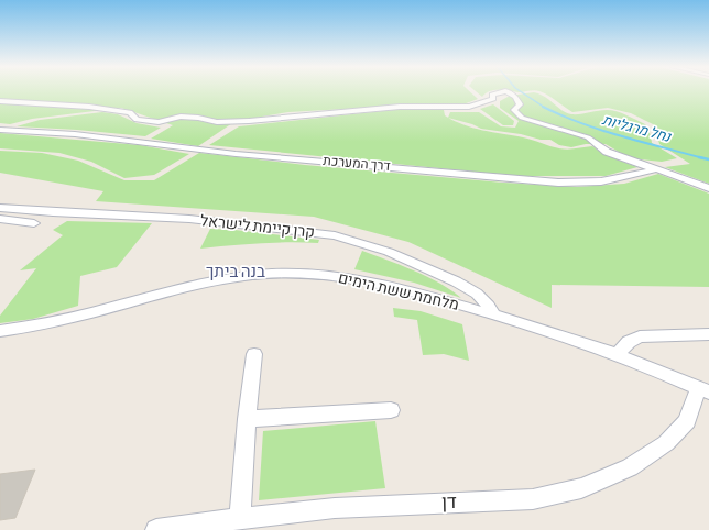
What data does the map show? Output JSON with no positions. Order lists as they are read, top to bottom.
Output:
{
  "streets": {
    "street": [
      "דרך המערכת",
      "קרן קיימת לישראל",
      "מלחמת ששת הימים",
      "דן"
    ]
  },
  "crossings": [
    ["קרן קיימת לישראל", "מלחמת ששת הימים"],
    ["מלחמת ששת הימים", "דן"]
  ],
  "districts": ["בנה ביתך"],
  "water": ["נחל מרגליות"]
}
